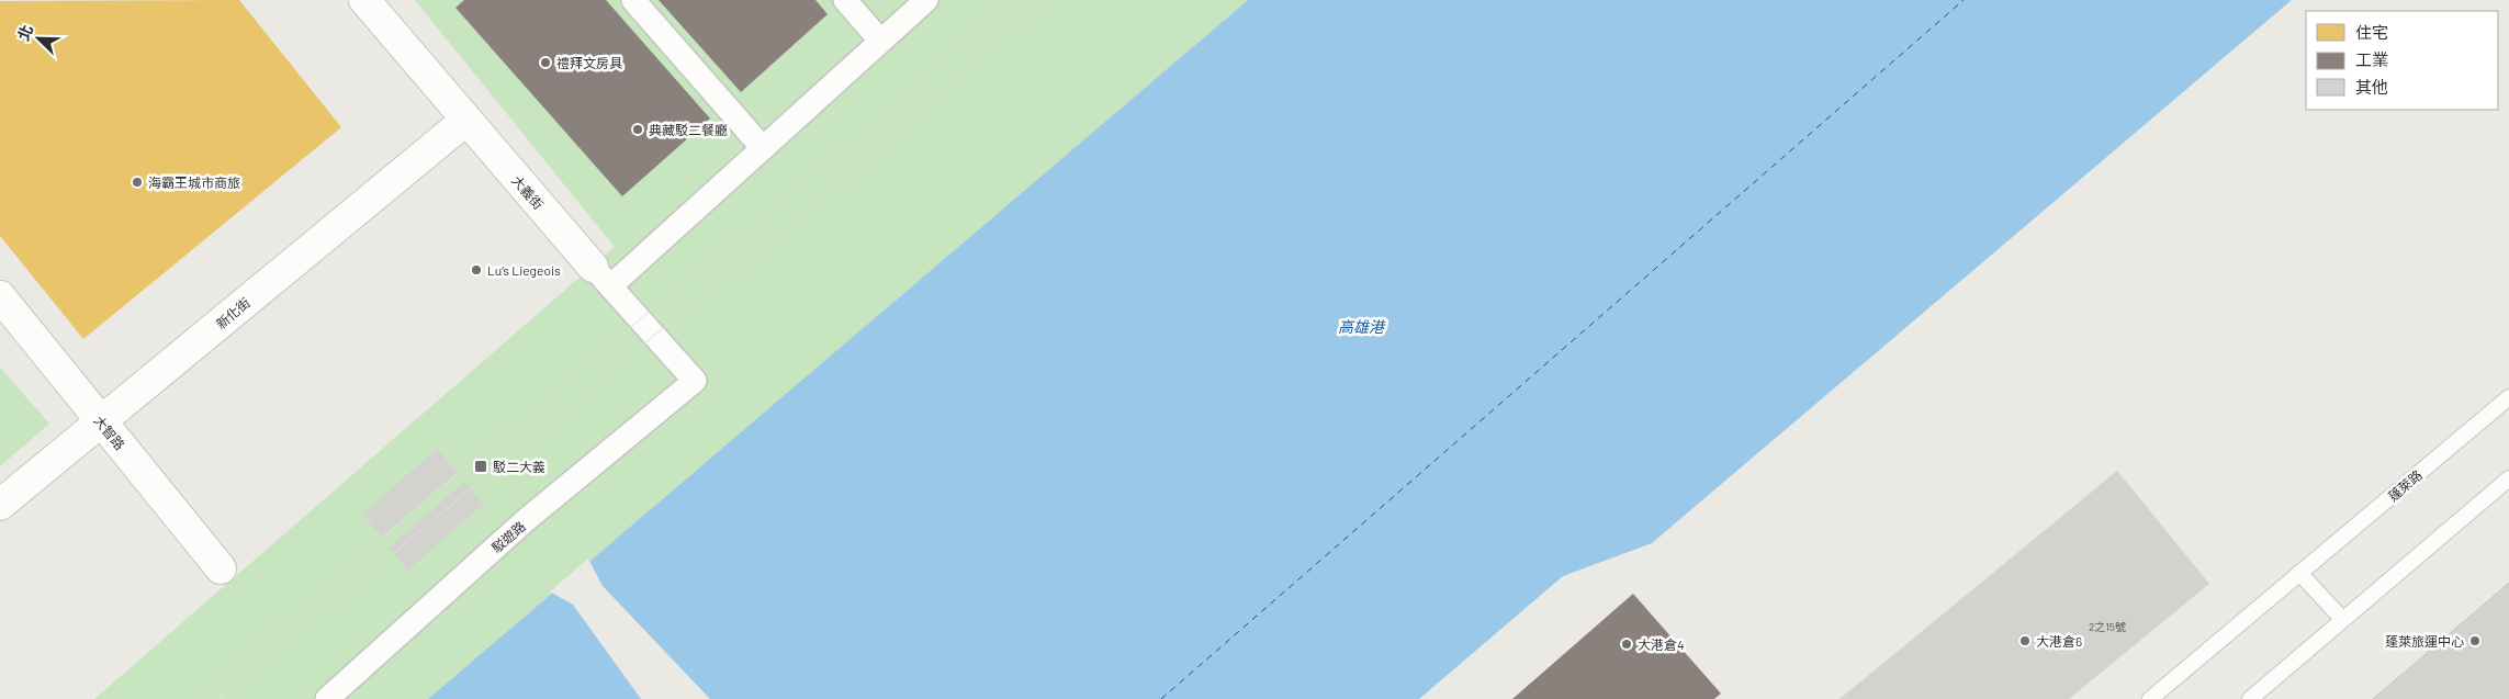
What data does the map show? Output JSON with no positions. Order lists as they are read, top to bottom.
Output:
{
  "streets": {
    "street": [
      "大義街",
      "新化街",
      "大智路",
      "駁遊路"
    ],
    "lane": ["蓬萊路"]
  },
  "crossings": [
    ["大義街", "新化街"],
    ["大義街", "駁遊路"],
    ["新化街", "大智路"]
  ],
  "water": ["高雄港"],
  "places": {
    "other": [
      "禮拜文房具",
      "典藏駁二餐廳",
      "海霸王城市商旅",
      "Lu‘s Liegeois",
      "大港倉6",
      "蓬萊旅運中心",
      "大港倉4"
    ],
    "transit": ["駁二大義"]
  },
  "house_numbers": ["2之15號"],
  "legend": ["住宅", "工業", "其他"],
  "north": "top left"
}
